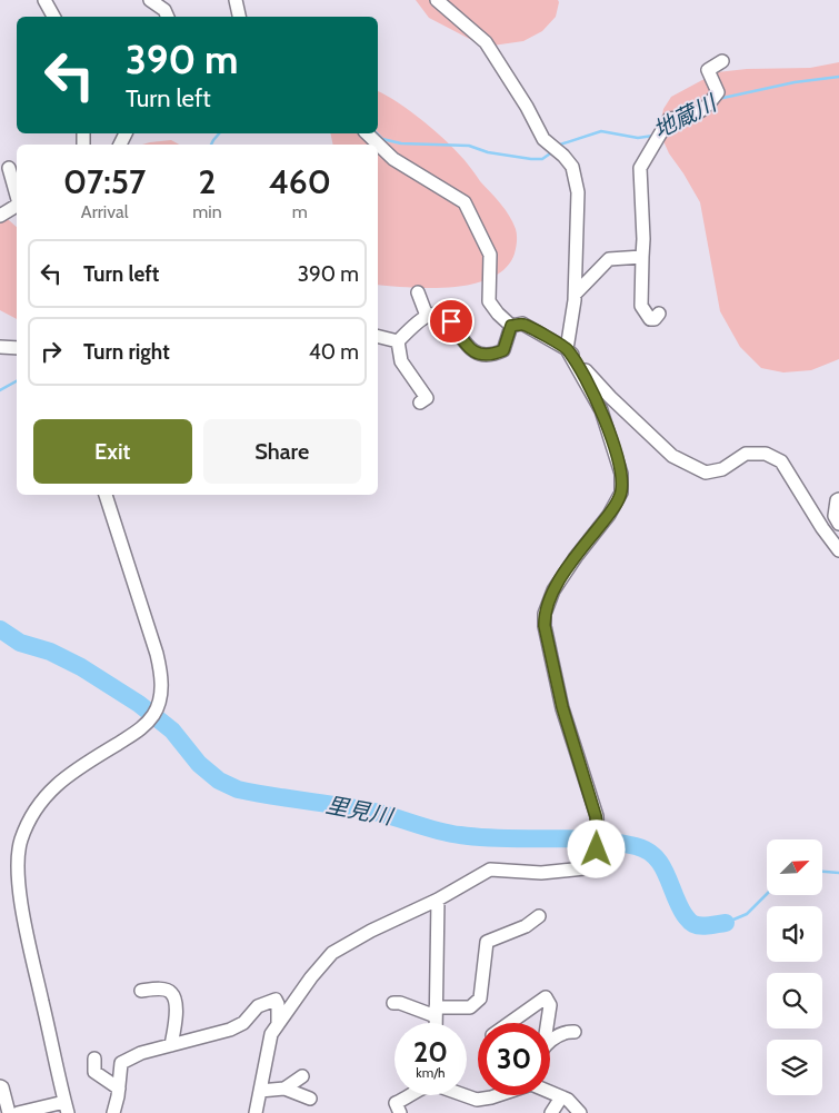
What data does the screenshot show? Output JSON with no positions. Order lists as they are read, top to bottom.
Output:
{
  "water": ["地蔵川", "里見川"],
  "north": "top right",
  "page": {
    "turn": ["390 m", "Turn left"],
    "eta": [
      "07:57",
      "Arrival",
      "2",
      "min",
      "460",
      "m"
    ],
    "list": [
      {
        "name": "Turn left",
        "value": "390 m"
      },
      {
        "name": "Turn right",
        "value": "40 m"
      }
    ],
    "buttons": ["Exit", "Share"],
    "speed": "20 km/h",
    "limit": "30"
  }
}
